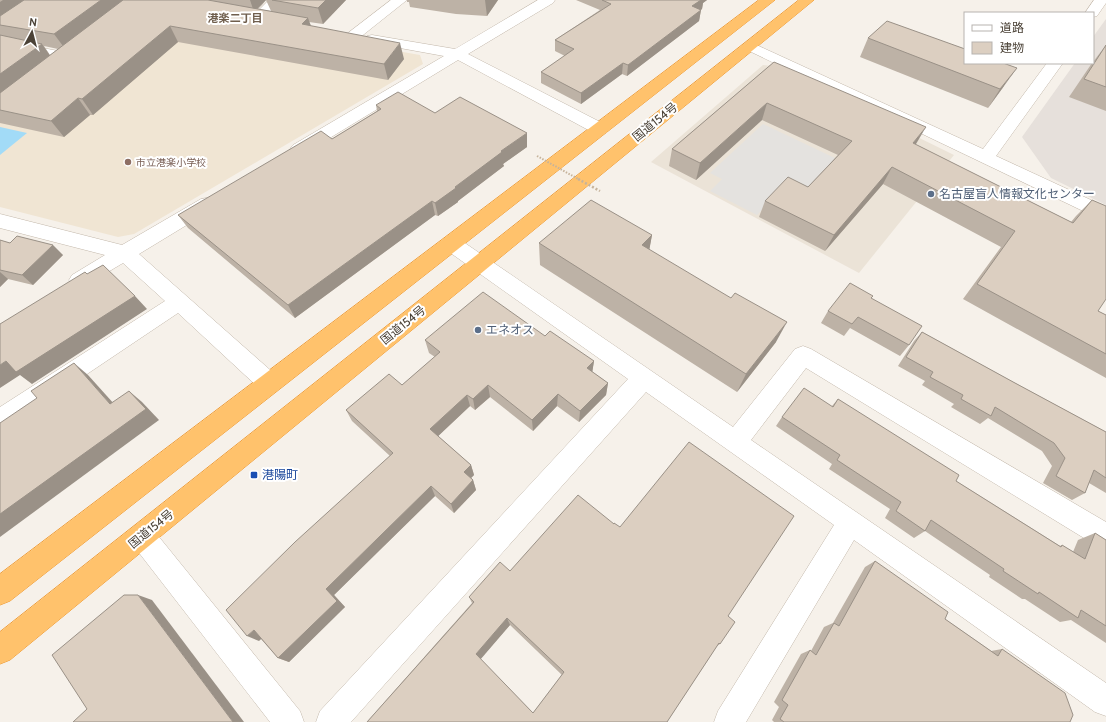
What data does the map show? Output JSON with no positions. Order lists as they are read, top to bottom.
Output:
{
  "streets": {
    "highway": ["国道154号"]
  },
  "districts": ["港楽二丁目"],
  "places": {
    "other": ["市立港楽小学校", "名古屋盲人情報文化センター", "エネオス"],
    "transit": ["港陽町"]
  },
  "legend": ["道路", "建物"],
  "north": "top"
}
